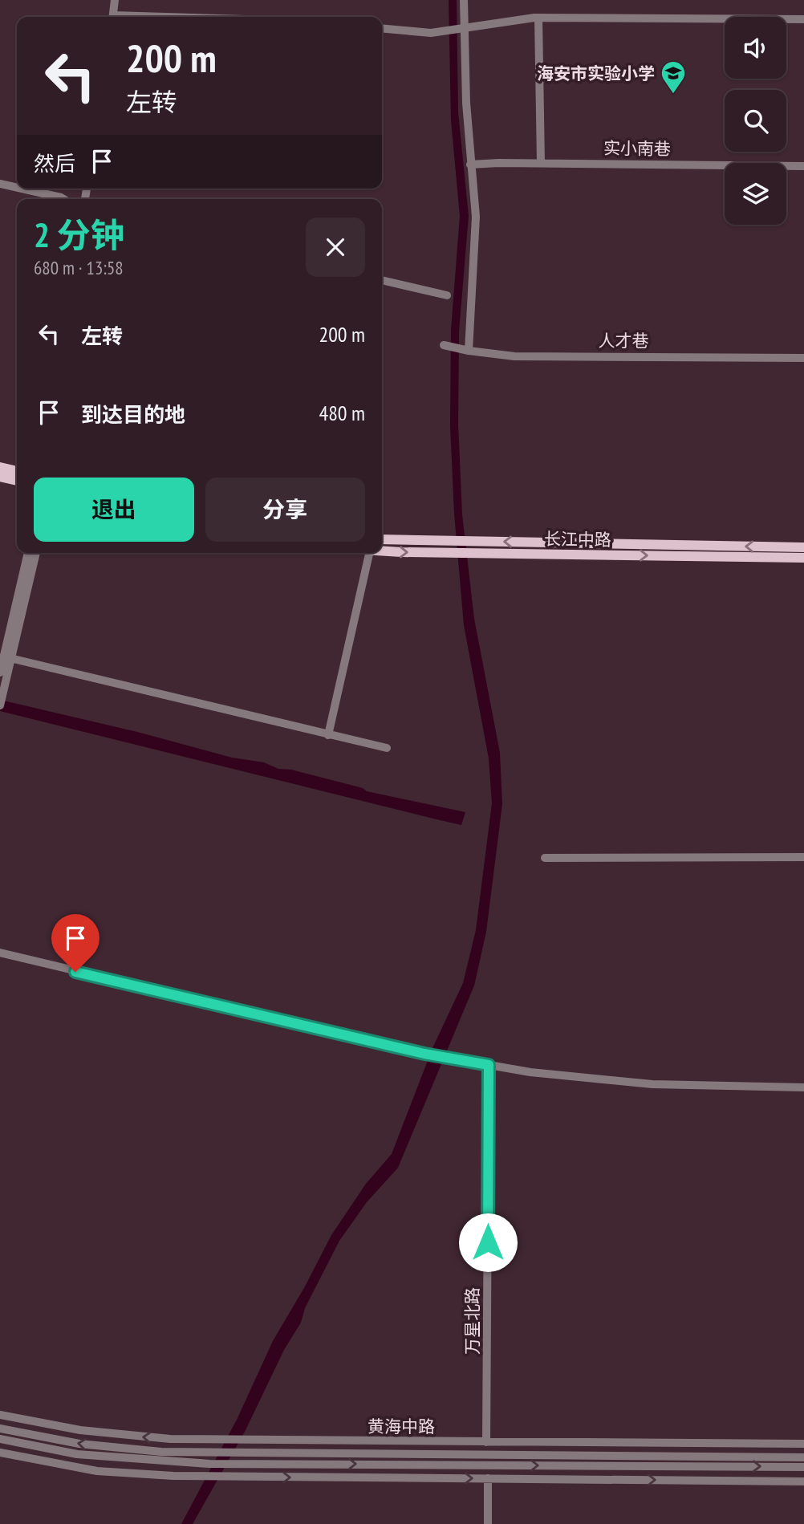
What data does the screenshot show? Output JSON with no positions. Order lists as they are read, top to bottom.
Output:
{
  "streets": {
    "main road": ["长江中路"],
    "street": [
      "实小南巷",
      "人才巷",
      "万星北路",
      "黄海中路"
    ]
  },
  "crossings": [
    ["万星北路", "黄海中路"]
  ],
  "places": {
    "school or university": ["海安市实验小学"]
  },
  "page": {
    "turn": ["200 m", "左转"],
    "then": "然后",
    "heading": ["2 分钟", "680 m · 13:58"],
    "list": [
      {
        "name": "左转",
        "value": "200 m"
      },
      {
        "name": "到达目的地",
        "value": "480 m"
      }
    ],
    "buttons": ["退出", "分享"]
  }
}
